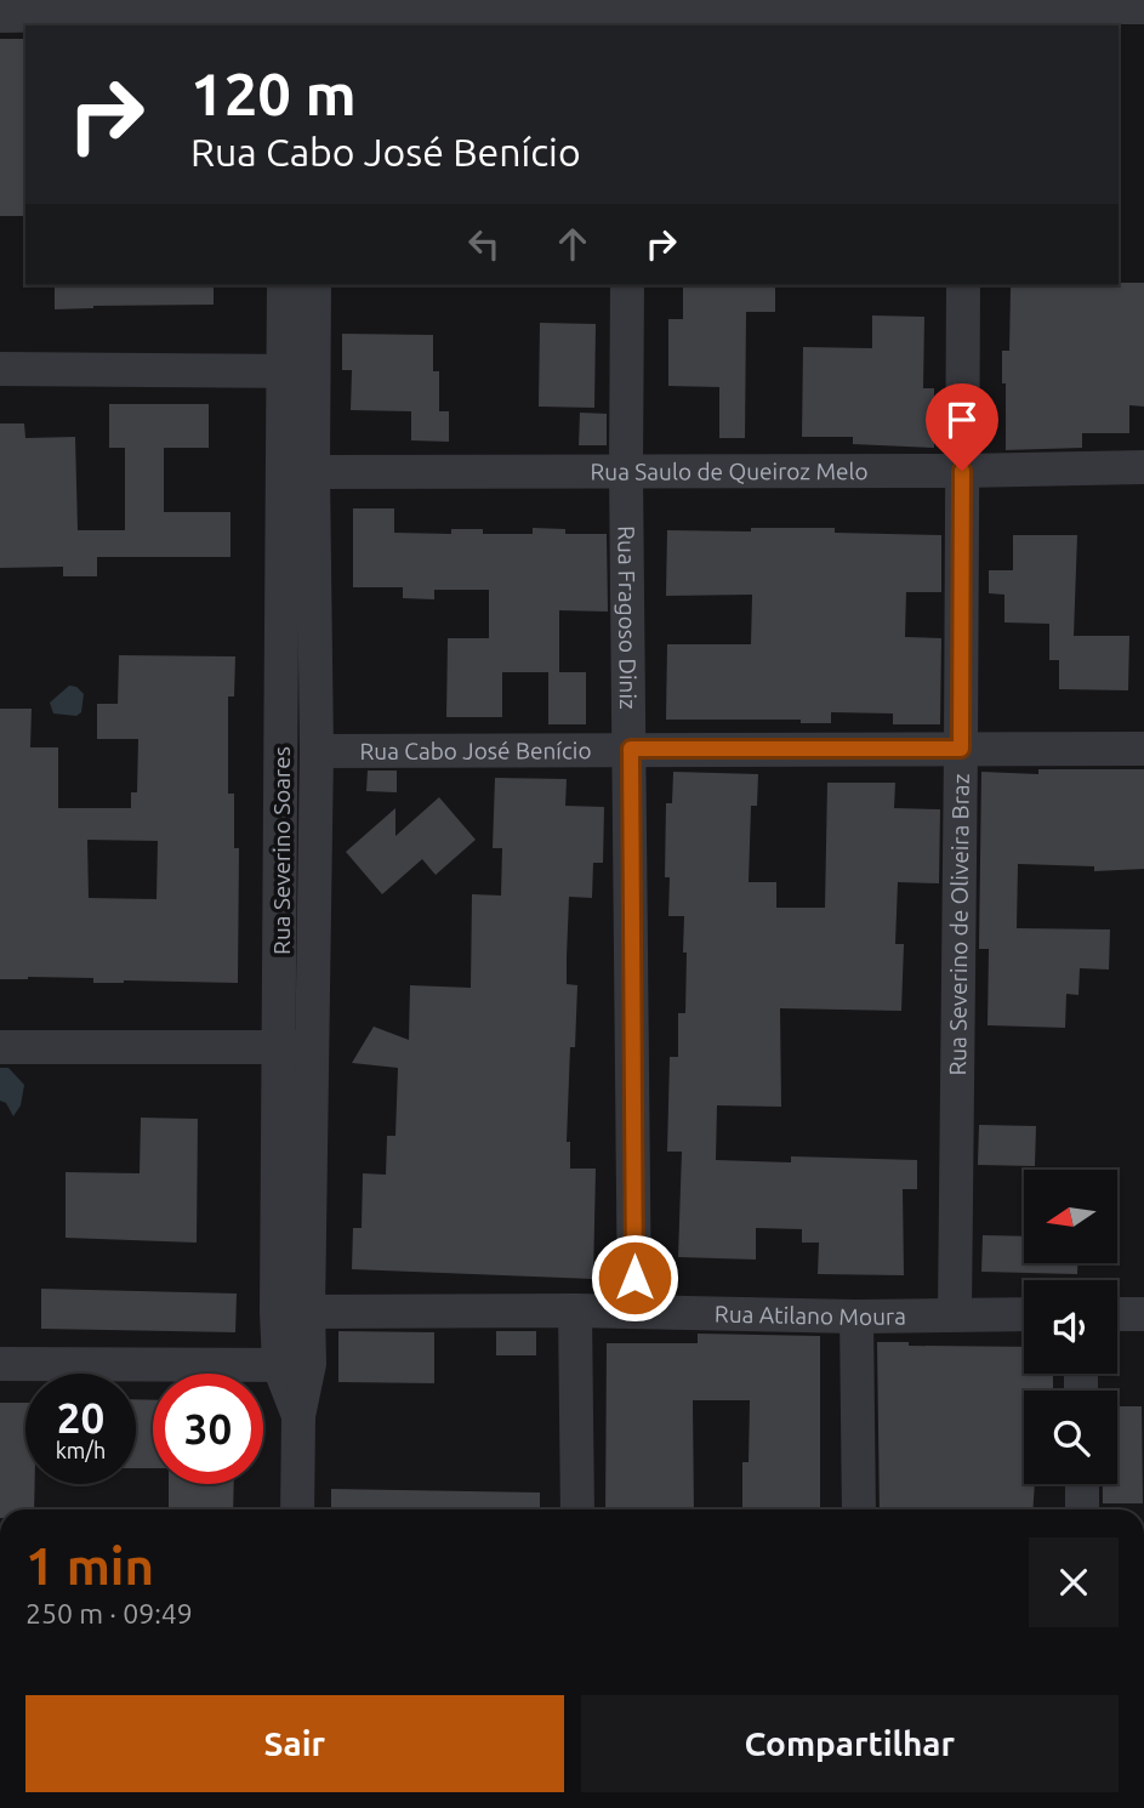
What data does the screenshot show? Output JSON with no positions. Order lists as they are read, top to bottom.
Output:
{
  "streets": {
    "street": [
      "Rua Saulo de Queiroz Melo",
      "Rua Fragoso Diniz",
      "Rua Cabo José Benício",
      "Rua Severino Soares",
      "Rua Severino de Oliveira Braz",
      "Rua Atilano Moura"
    ]
  },
  "crossings": [
    ["Rua Saulo de Queiroz Melo", "Rua Fragoso Diniz"],
    ["Rua Saulo de Queiroz Melo", "Rua Severino Soares"],
    ["Rua Saulo de Queiroz Melo", "Rua Severino de Oliveira Braz"],
    ["Rua Fragoso Diniz", "Rua Cabo José Benício"],
    ["Rua Fragoso Diniz", "Rua Atilano Moura"],
    ["Rua Cabo José Benício", "Rua Severino Soares"],
    ["Rua Cabo José Benício", "Rua Severino de Oliveira Braz"],
    ["Rua Severino Soares", "Rua Atilano Moura"],
    ["Rua Severino de Oliveira Braz", "Rua Atilano Moura"]
  ],
  "north": "left",
  "page": {
    "turn": ["120 m", "Rua Cabo José Benício"],
    "speed": "20 km/h",
    "limit": "30",
    "heading": ["1 min", "250 m · 09:49"],
    "buttons": ["Sair", "Compartilhar"]
  }
}
